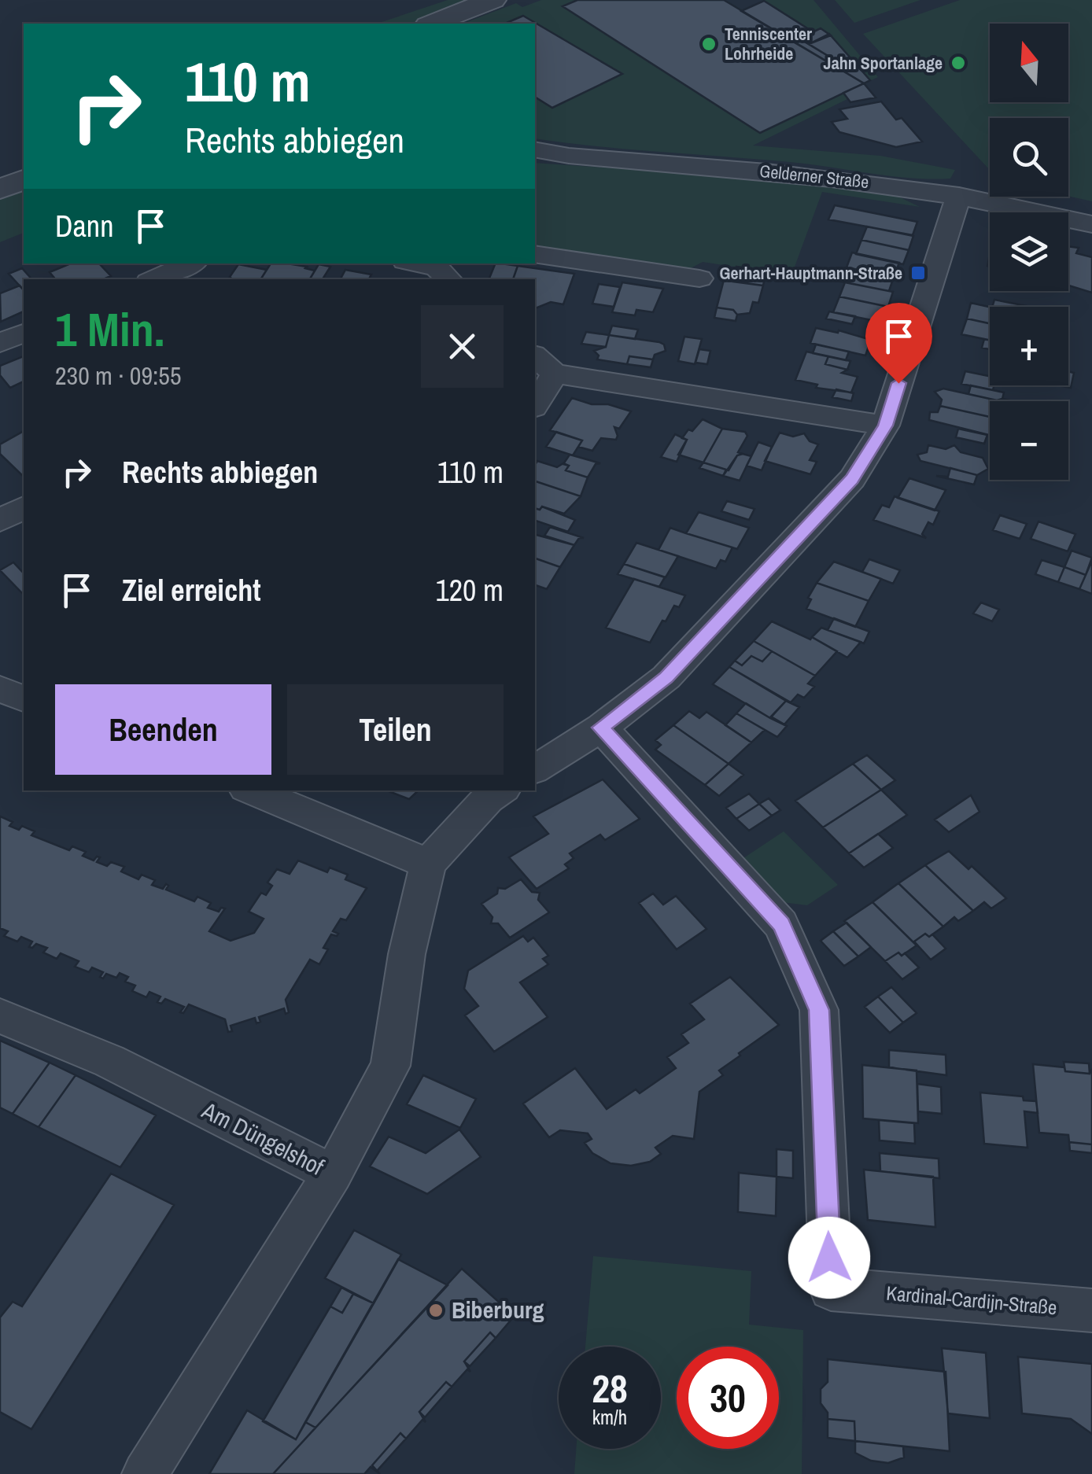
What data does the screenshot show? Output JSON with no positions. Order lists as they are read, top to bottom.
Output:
{
  "streets": {
    "street": ["Gelderner Straße", "Am Düngelshof", "Kardinal-Cardijn-Straße"]
  },
  "places": {
    "other": ["Tenniscenter Lohrheide", "Jahn Sportanlage", "Biberburg"],
    "transit": ["Gerhart-Hauptmann-Straße"]
  },
  "north": "top",
  "page": {
    "map_buttons": ["+", "−"],
    "turn": ["110 m", "Rechts abbiegen"],
    "then": "Dann",
    "heading": ["1 Min.", "230 m · 09:55"],
    "list": [
      {
        "name": "Rechts abbiegen",
        "value": "110 m"
      },
      {
        "name": "Ziel erreicht",
        "value": "120 m"
      }
    ],
    "buttons": ["Beenden", "Teilen"],
    "speed": "28 km/h",
    "limit": "30"
  }
}
